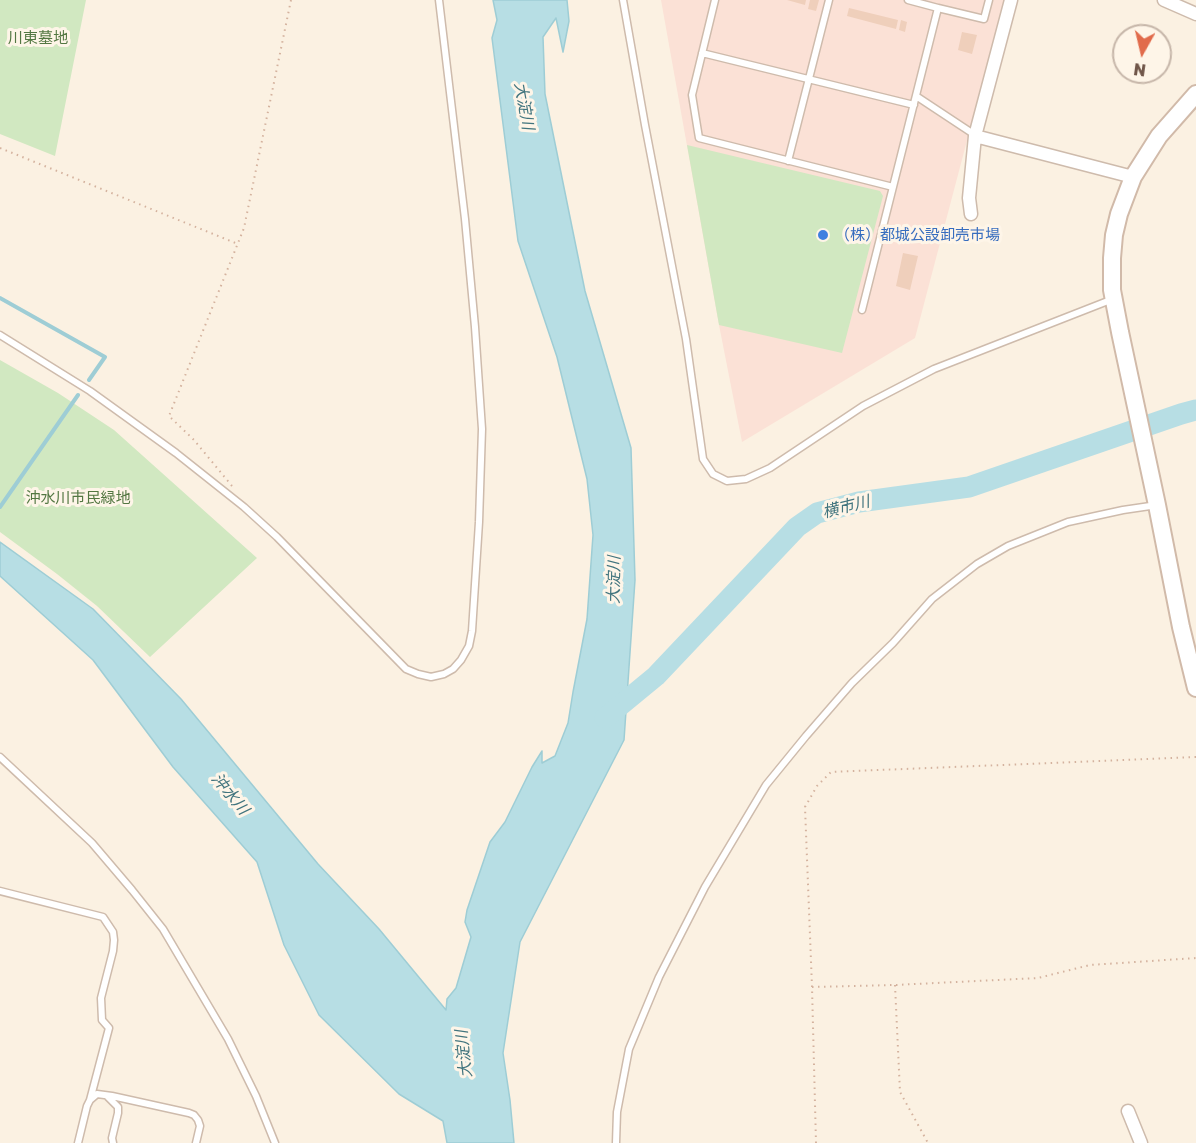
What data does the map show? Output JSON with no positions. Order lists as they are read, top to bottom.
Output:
{
  "water": ["大淀川", "横市川", "沖水川"],
  "parks": ["川東墓地", "沖水川市民緑地"],
  "places": ["（株）都城公設卸売市場"],
  "north": "bottom"
}
